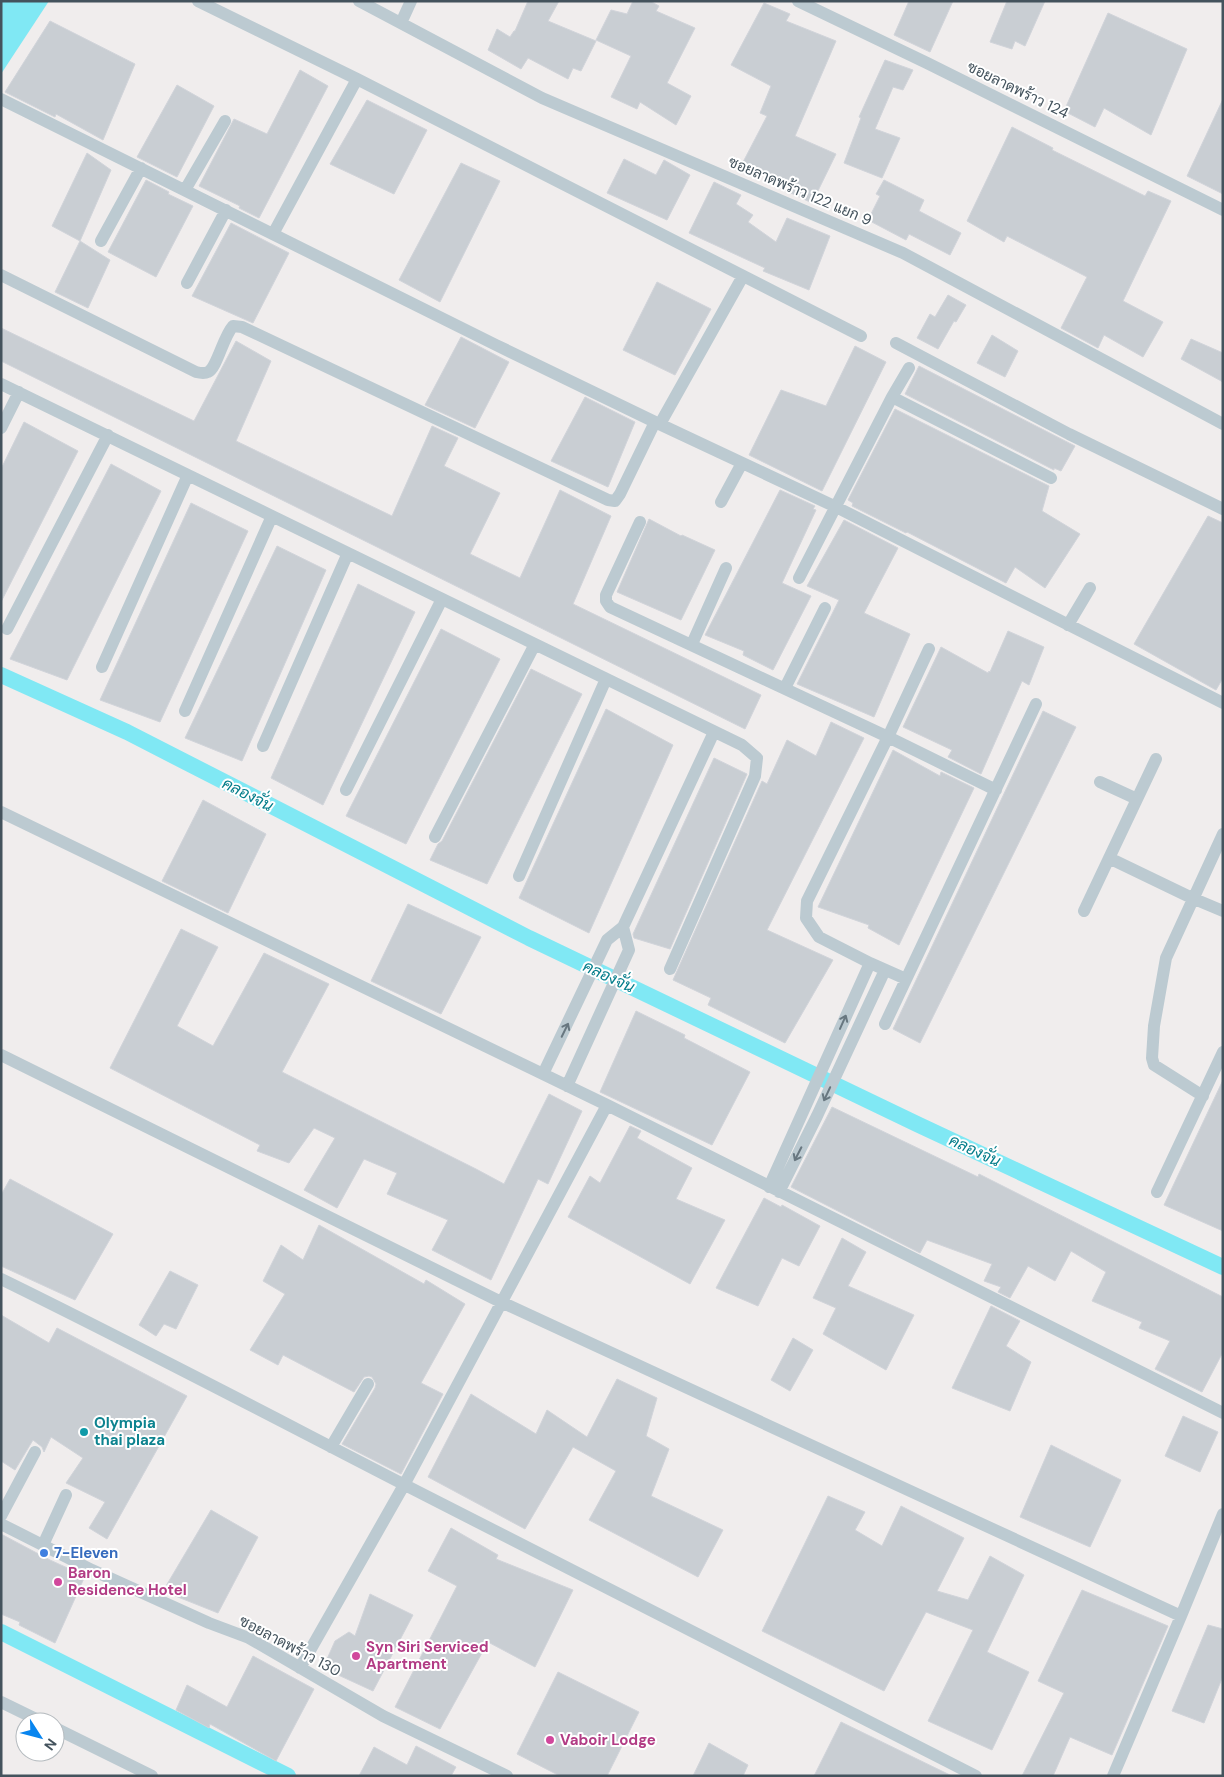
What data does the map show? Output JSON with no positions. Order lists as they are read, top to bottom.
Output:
{
  "streets": {
    "street": ["ซอยลาดพร้าว 124", "ซอยลาดพร้าว 122 แยก 9", "ซอยลาดพร้าว 130"]
  },
  "water": ["คลองจั่น"],
  "places": [
    "Olympia thai plaza",
    "7-Eleven",
    "Baron Residence Hotel",
    "Syn Siri Serviced Apartment",
    "Vaboir Lodge"
  ],
  "north": "bottom right"
}
